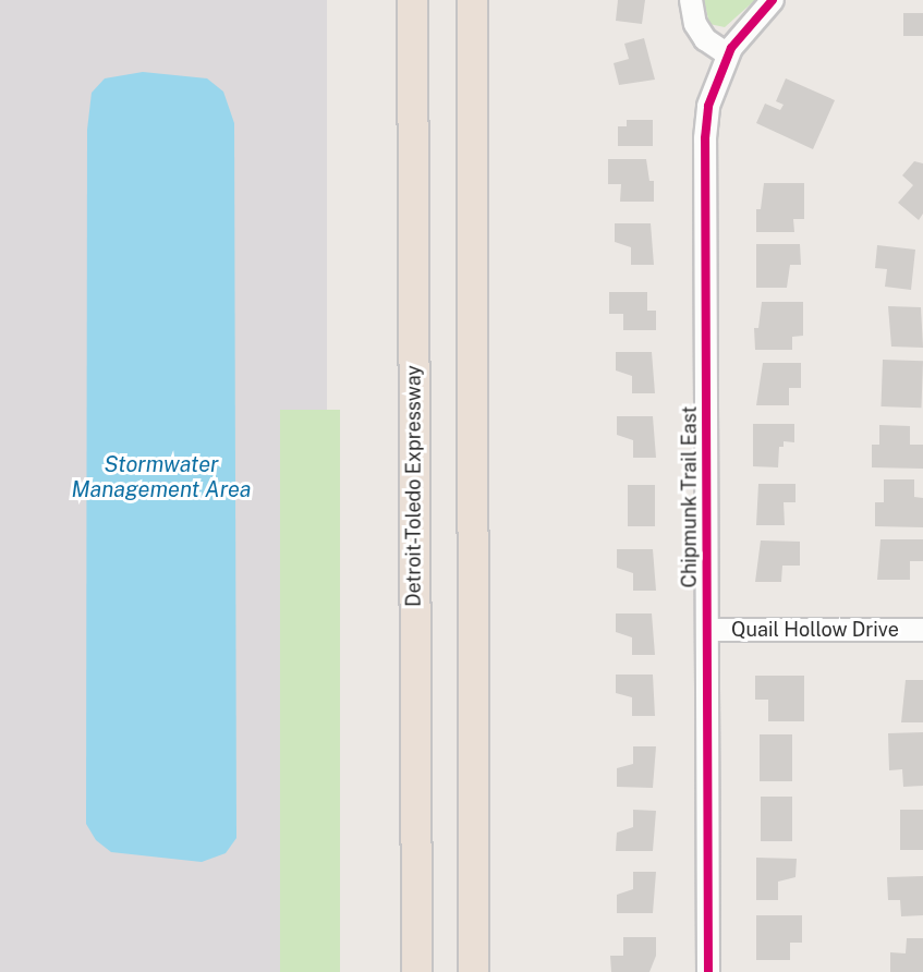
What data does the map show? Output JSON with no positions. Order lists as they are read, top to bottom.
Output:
{
  "streets": {
    "highway": ["Detroit-Toledo Expressway"],
    "street": ["Chipmunk Trail East", "Quail Hollow Drive"]
  },
  "crossings": [
    ["Chipmunk Trail East", "Quail Hollow Drive"]
  ],
  "water": ["Stormwater Management Area"]
}
